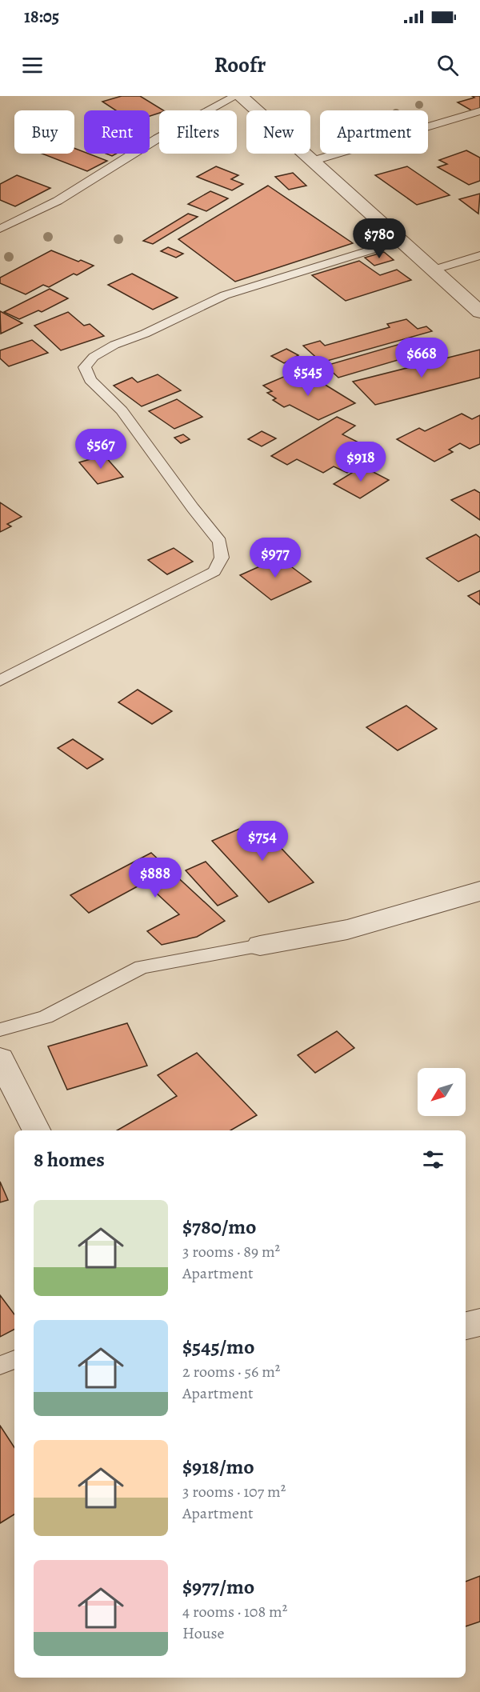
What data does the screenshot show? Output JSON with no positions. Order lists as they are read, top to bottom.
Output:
{
  "north": "bottom left",
  "page": {
    "status": "18:05",
    "header": "Roofr",
    "chip": [
      "Buy",
      "Rent",
      "Filters",
      "New",
      "Apartment"
    ],
    "price": [
      "$780",
      "$668",
      "$545",
      "$567",
      "$918",
      "$977",
      "$754",
      "$888"
    ],
    "heading": "8 homes",
    "list": [
      {
        "name": "$780/mo",
        "note": "3 rooms · 89 m² · Apartment"
      },
      {
        "name": "$545/mo",
        "note": "2 rooms · 56 m² · Apartment"
      },
      {
        "name": "$918/mo",
        "note": "3 rooms · 107 m² · Apartment"
      },
      {
        "name": "$977/mo",
        "note": "4 rooms · 108 m² · House"
      }
    ]
  }
}
